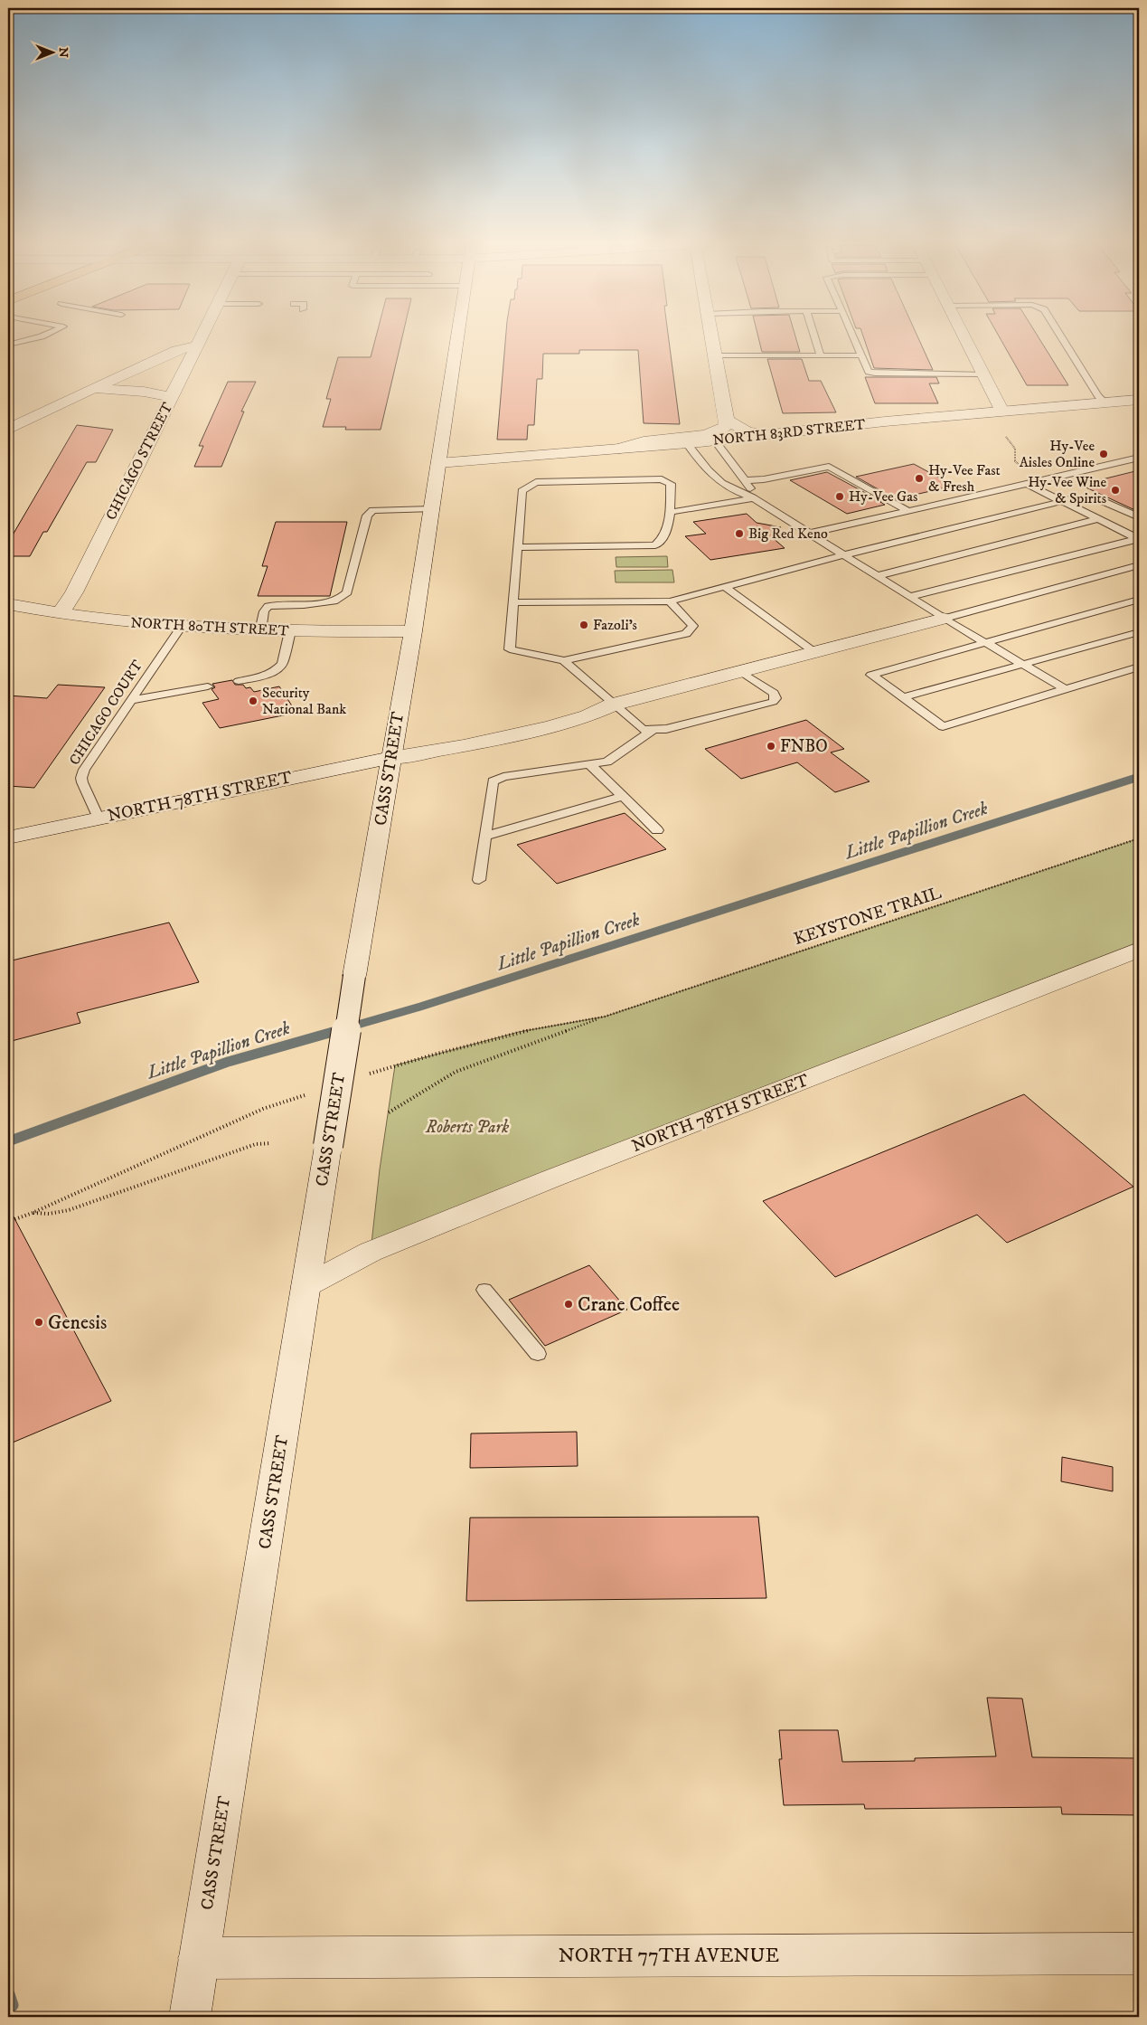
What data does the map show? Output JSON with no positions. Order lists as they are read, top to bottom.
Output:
{
  "streets": {
    "street": [
      "NORTH 83RD STREET",
      "CHICAGO STREET",
      "NORTH 80TH STREET",
      "CASS STREET",
      "NORTH 78TH STREET",
      "NORTH 77TH AVENUE"
    ],
    "lane": ["CHICAGO COURT"],
    "path": ["KEYSTONE TRAIL"]
  },
  "crossings": [
    ["NORTH 83RD STREET", "CASS STREET"],
    ["CHICAGO STREET", "NORTH 80TH STREET"],
    ["NORTH 80TH STREET", "CHICAGO COURT"],
    ["NORTH 80TH STREET", "CASS STREET"],
    ["CHICAGO COURT", "NORTH 78TH STREET"],
    ["CASS STREET", "NORTH 78TH STREET"],
    ["CASS STREET", "NORTH 77TH AVENUE"]
  ],
  "water": ["Little Papillion Creek"],
  "parks": ["Roberts Park"],
  "places": [
    "Hy-Vee Aisles Online",
    "Hy-Vee Fast & Fresh",
    "Hy-Vee Wine & Spirits",
    "Hy-Vee Gas",
    "Big Red Keno",
    "Fazoli's",
    "Security National Bank",
    "FNBO",
    "Crane Coffee",
    "Genesis"
  ],
  "north": "right"
}
